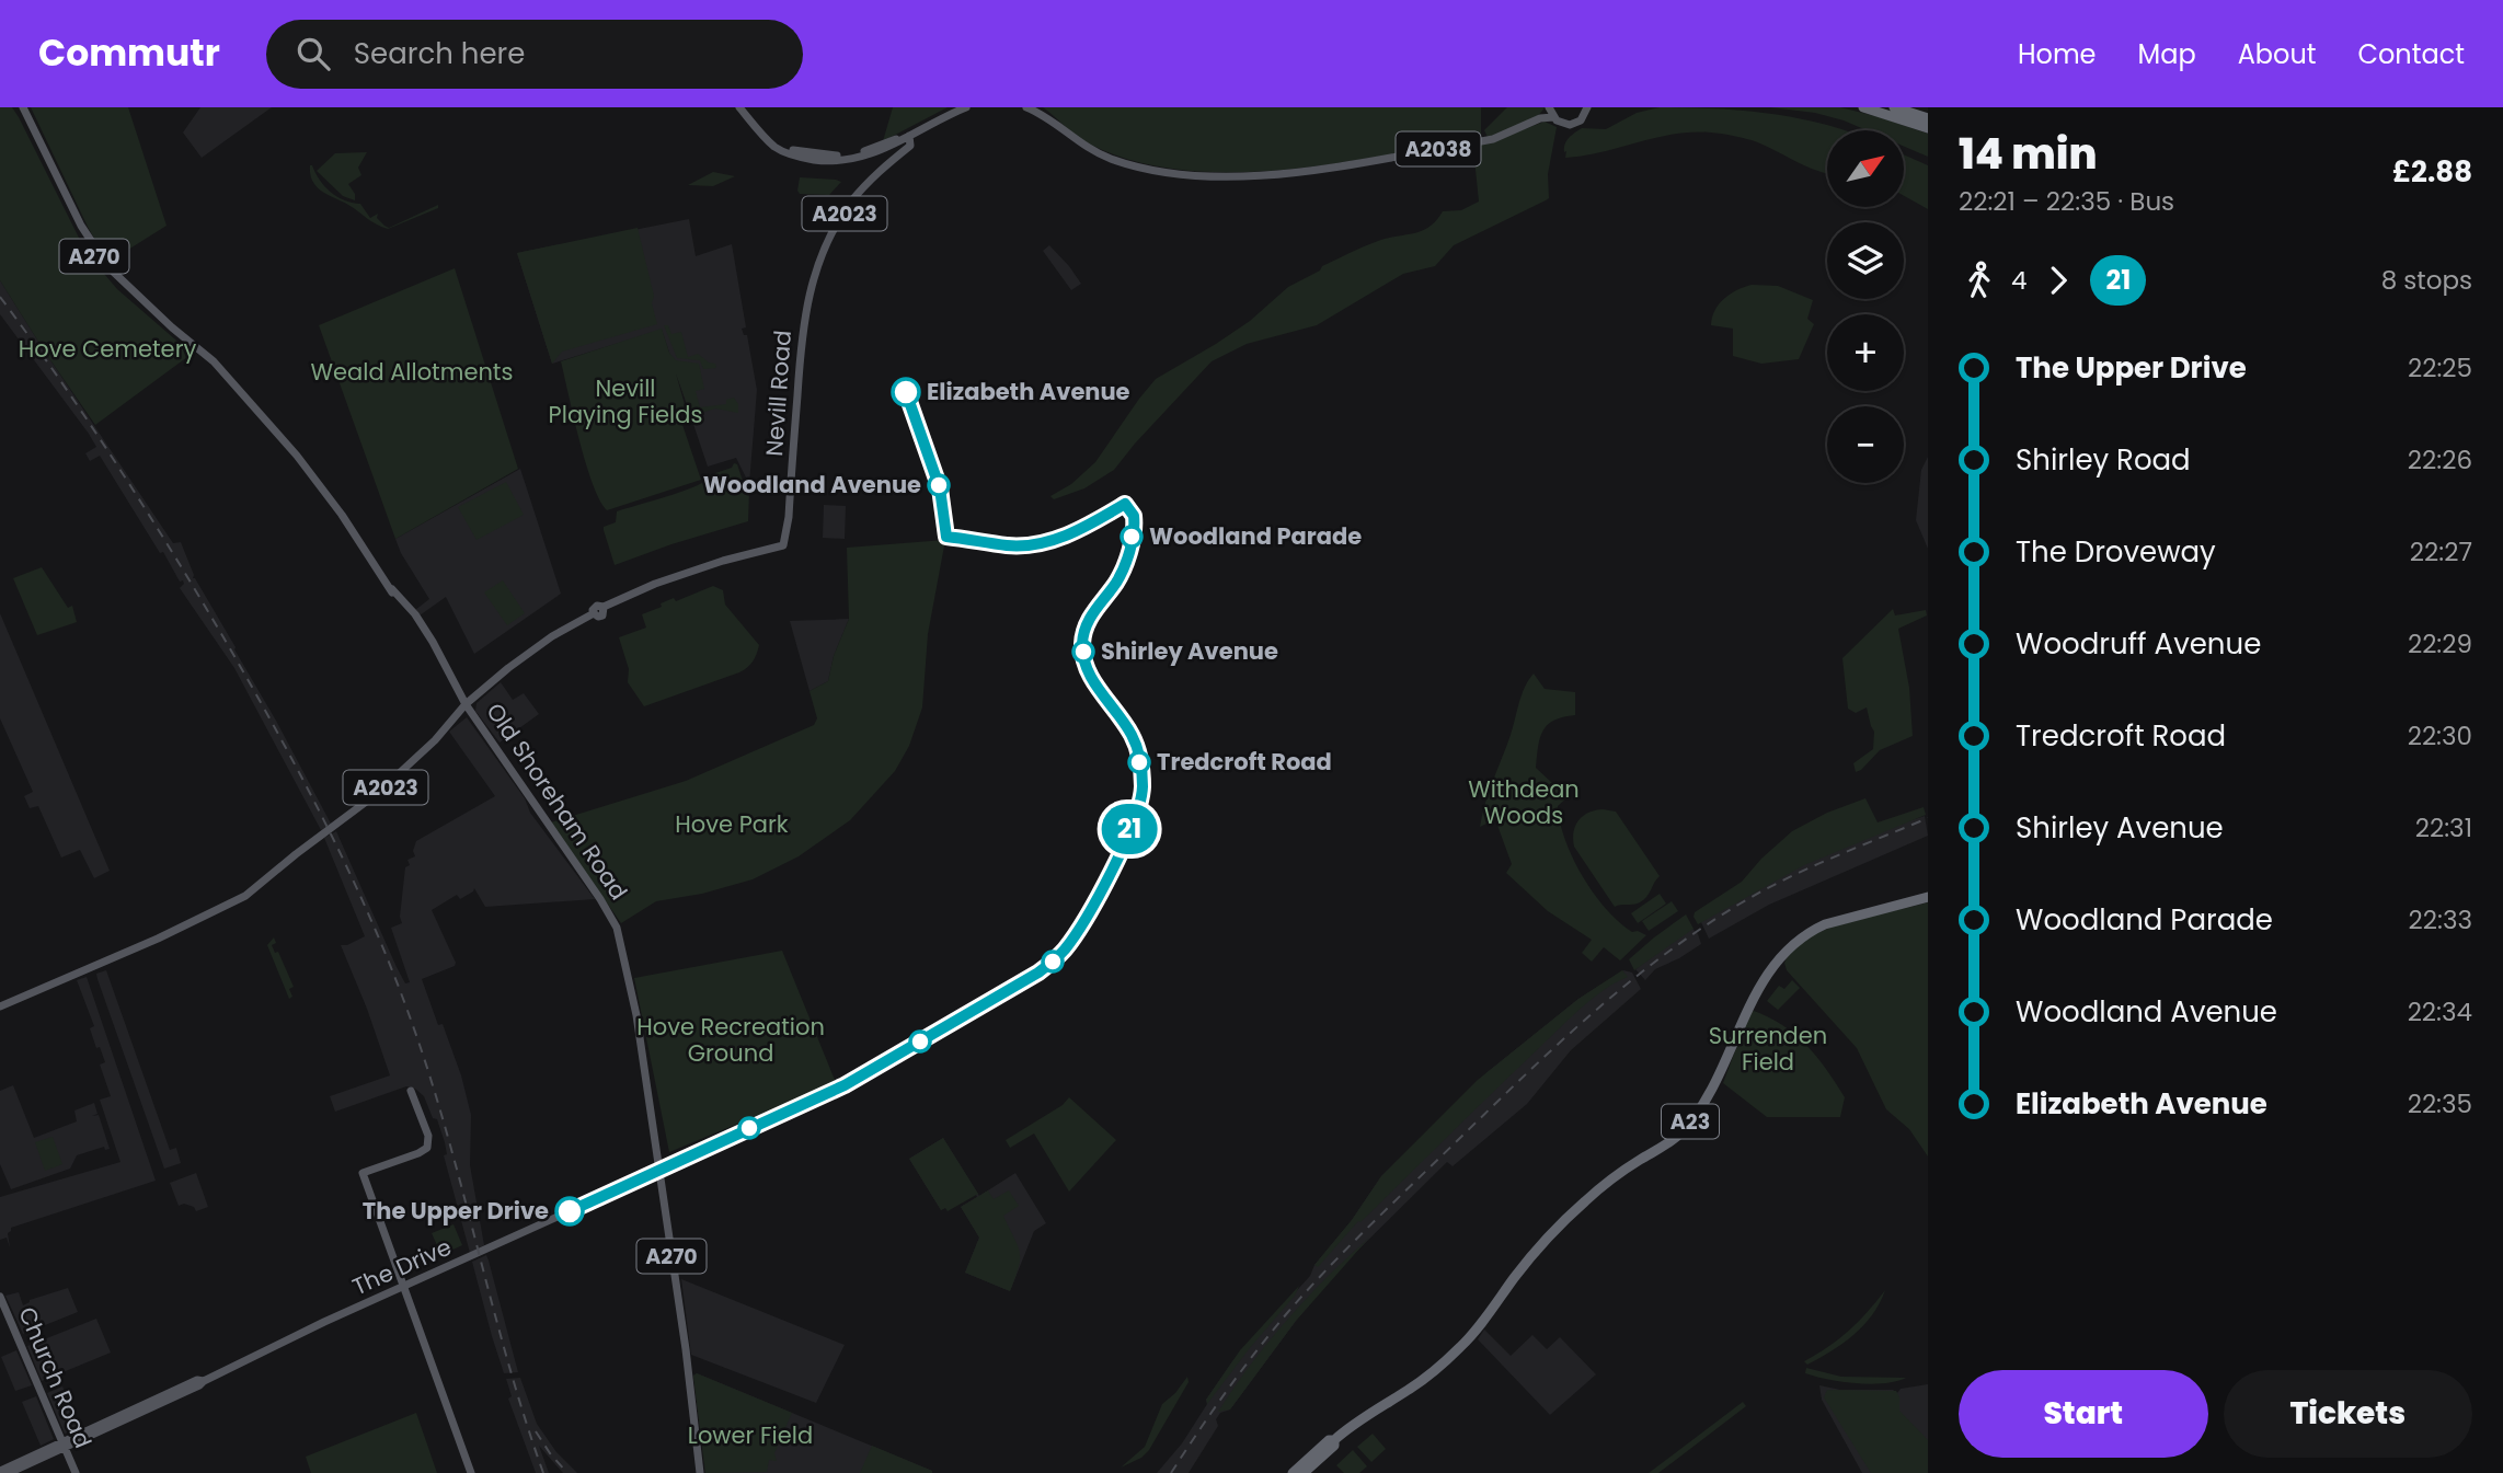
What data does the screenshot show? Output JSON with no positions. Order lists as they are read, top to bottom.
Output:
{
  "streets": {
    "highway": ["A23"],
    "main road": [
      "A2038",
      "A2023",
      "A270",
      "Nevill Road",
      "Old Shoreham Road",
      "The Drive",
      "Church Road"
    ]
  },
  "crossings": [
    ["A2023", "Nevill Road"],
    ["A2023", "Old Shoreham Road"],
    ["Nevill Road", "Old Shoreham Road"],
    ["Old Shoreham Road", "The Drive"],
    ["The Drive", "Church Road"]
  ],
  "parks": [
    "Hove Cemetery",
    "Weald Allotments",
    "Nevill Playing Fields",
    "Withdean Woods",
    "Hove Park",
    "Hove Recreation Ground",
    "Surrenden Field",
    "Lower Field"
  ],
  "places": [
    "Elizabeth Avenue",
    "Woodland Avenue",
    "Woodland Parade",
    "Shirley Avenue",
    "Tredcroft Road",
    "The Upper Drive"
  ],
  "lines": ["bus line 21"],
  "north": "top right",
  "page": {
    "header": "Commutr",
    "search": "Search here",
    "nav": [
      "Home",
      "Map",
      "About",
      "Contact"
    ],
    "on_map": "21",
    "heading": ["14 min", "22:21 – 22:35 · Bus", "£2.88"],
    "map_buttons": ["+", "−"],
    "legs": ["4", "21", "8 stops"],
    "list": [
      {
        "name": "The Upper Drive",
        "value": "22:25"
      },
      {
        "name": "Shirley Road",
        "value": "22:26"
      },
      {
        "name": "The Droveway",
        "value": "22:27"
      },
      {
        "name": "Woodruff Avenue",
        "value": "22:29"
      },
      {
        "name": "Tredcroft Road",
        "value": "22:30"
      },
      {
        "name": "Shirley Avenue",
        "value": "22:31"
      },
      {
        "name": "Woodland Parade",
        "value": "22:33"
      },
      {
        "name": "Woodland Avenue",
        "value": "22:34"
      },
      {
        "name": "Elizabeth Avenue",
        "value": "22:35"
      }
    ],
    "buttons": ["Start", "Tickets"]
  }
}
